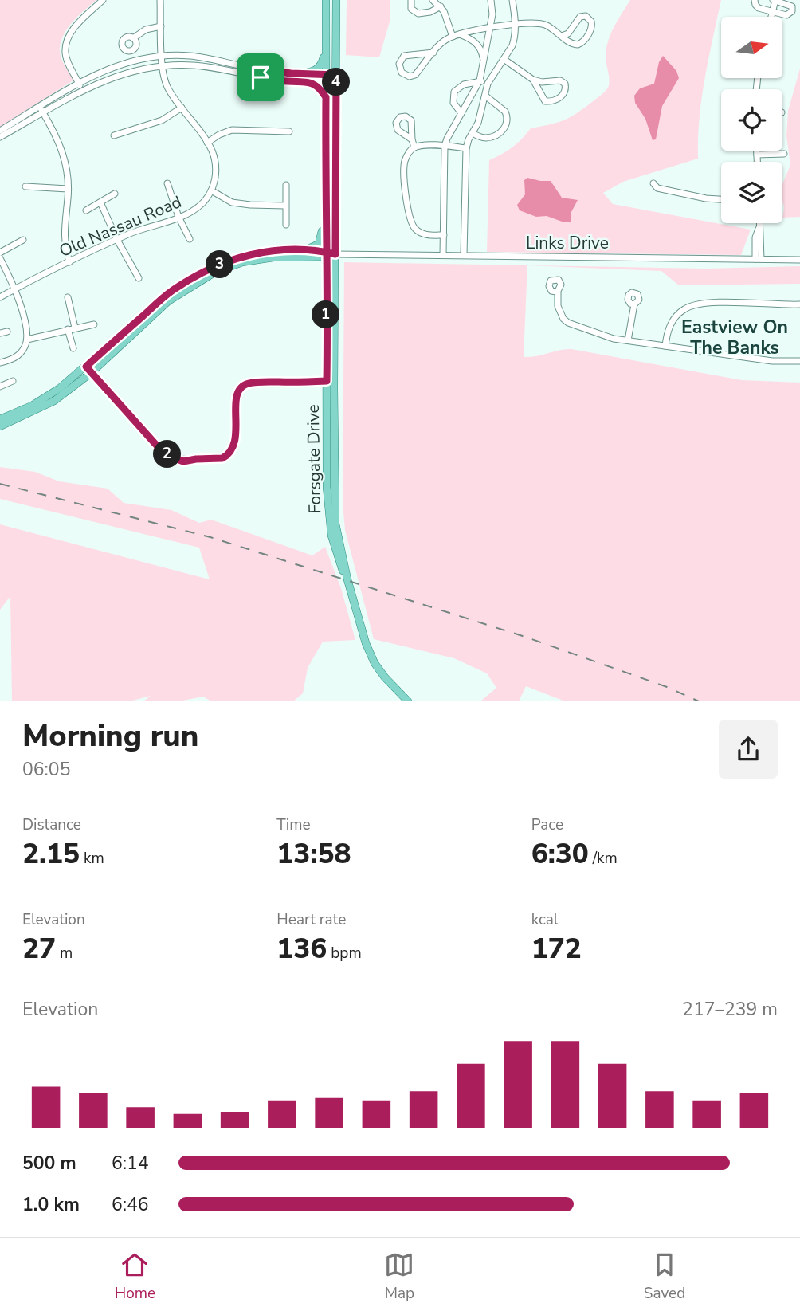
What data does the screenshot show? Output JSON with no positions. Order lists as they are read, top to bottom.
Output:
{
  "streets": {
    "main road": ["Forsgate Drive"],
    "street": ["Old Nassau Road", "Links Drive"]
  },
  "crossings": [
    ["Links Drive", "Forsgate Drive"]
  ],
  "districts": ["Eastview On The Banks"],
  "north": "right",
  "page": {
    "pins": [
      "4",
      "3",
      "1",
      "2"
    ],
    "heading": ["Morning run", "06:05"],
    "stats": [
      ["Distance", "2.15 km"],
      ["Time", "13:58"],
      ["Pace", "6:30 /km"],
      ["Elevation", "27 m"],
      ["Heart rate", "136 bpm"],
      ["kcal", "172"]
    ],
    "chart": ["Elevation", "217–239 m"],
    "list": [
      {
        "name": "500 m",
        "note": "6:14"
      },
      {
        "name": "1.0 km",
        "note": "6:46"
      }
    ],
    "tabs": ["Home", "Map", "Saved"]
  }
}
